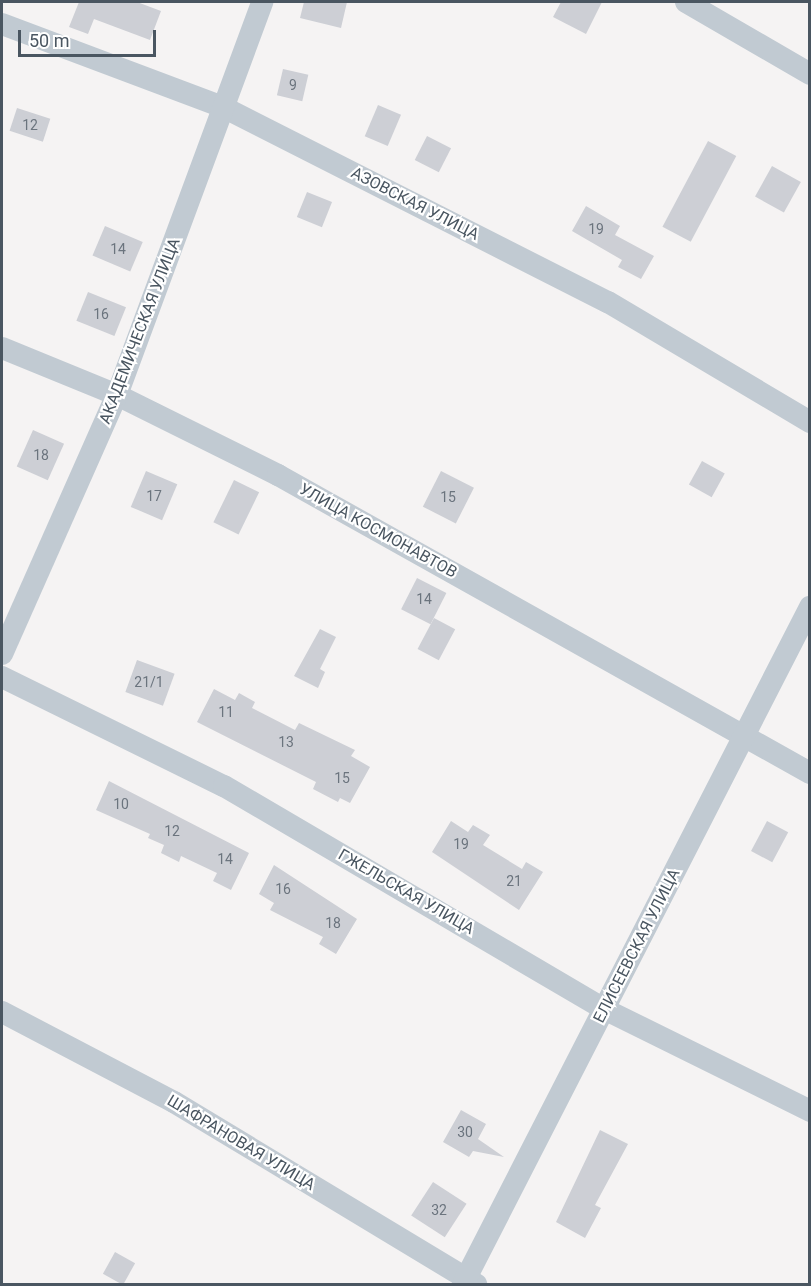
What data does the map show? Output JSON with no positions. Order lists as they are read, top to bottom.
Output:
{
  "streets": {
    "street": [
      "АЗОВСКАЯ УЛИЦА",
      "АКАДЕМИЧЕСКАЯ УЛИЦА",
      "УЛИЦА КОСМОНАВТОВ",
      "ГЖЕЛЬСКАЯ УЛИЦА",
      "ЕЛИСЕЕВСКАЯ УЛИЦА",
      "ШАФРАНОВАЯ УЛИЦА"
    ]
  },
  "crossings": [
    ["АЗОВСКАЯ УЛИЦА", "АКАДЕМИЧЕСКАЯ УЛИЦА"],
    ["АКАДЕМИЧЕСКАЯ УЛИЦА", "УЛИЦА КОСМОНАВТОВ"],
    ["УЛИЦА КОСМОНАВТОВ", "ЕЛИСЕЕВСКАЯ УЛИЦА"],
    ["ГЖЕЛЬСКАЯ УЛИЦА", "ЕЛИСЕЕВСКАЯ УЛИЦА"],
    ["ЕЛИСЕЕВСКАЯ УЛИЦА", "ШАФРАНОВАЯ УЛИЦА"]
  ],
  "house_numbers": [
    "9",
    "12",
    "19",
    "14",
    "16",
    "18",
    "17",
    "15",
    "14",
    "21/1",
    "11",
    "13",
    "15",
    "10",
    "12",
    "19",
    "14",
    "21",
    "16",
    "18",
    "30",
    "32"
  ],
  "scale_bar": "50 m"
}
